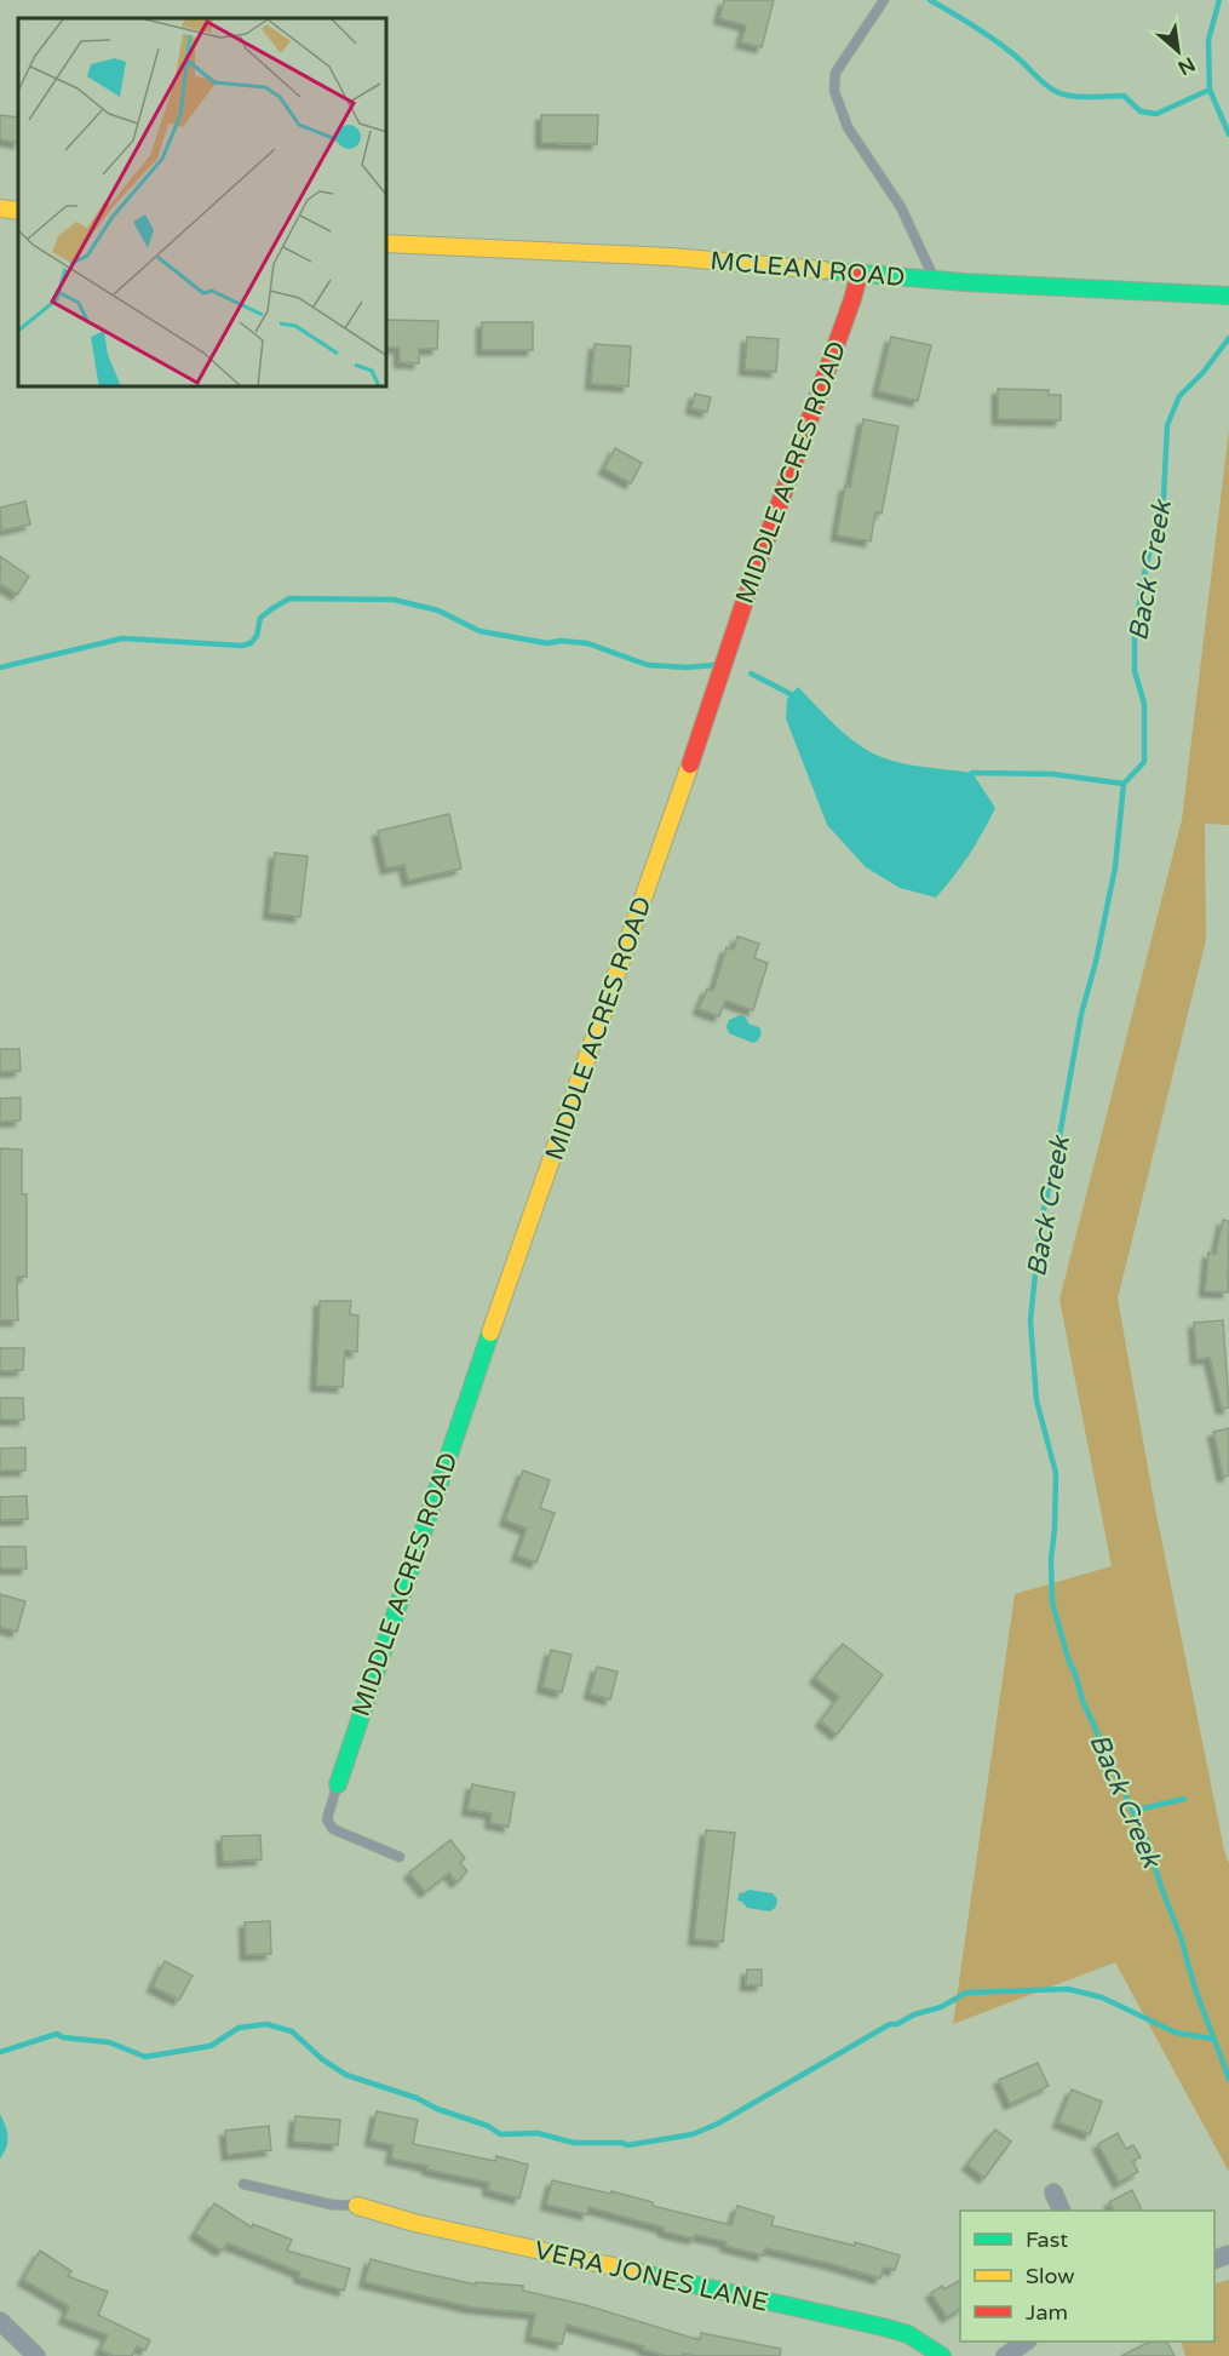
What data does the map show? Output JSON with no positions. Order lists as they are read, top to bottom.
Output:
{
  "streets": {
    "street": ["MCLEAN ROAD", "MIDDLE ACRES ROAD", "VERA JONES LANE"]
  },
  "crossings": [
    ["MCLEAN ROAD", "MIDDLE ACRES ROAD"]
  ],
  "water": ["Back Creek"],
  "legend": ["Fast", "Slow", "Jam"],
  "north": "bottom right"
}
